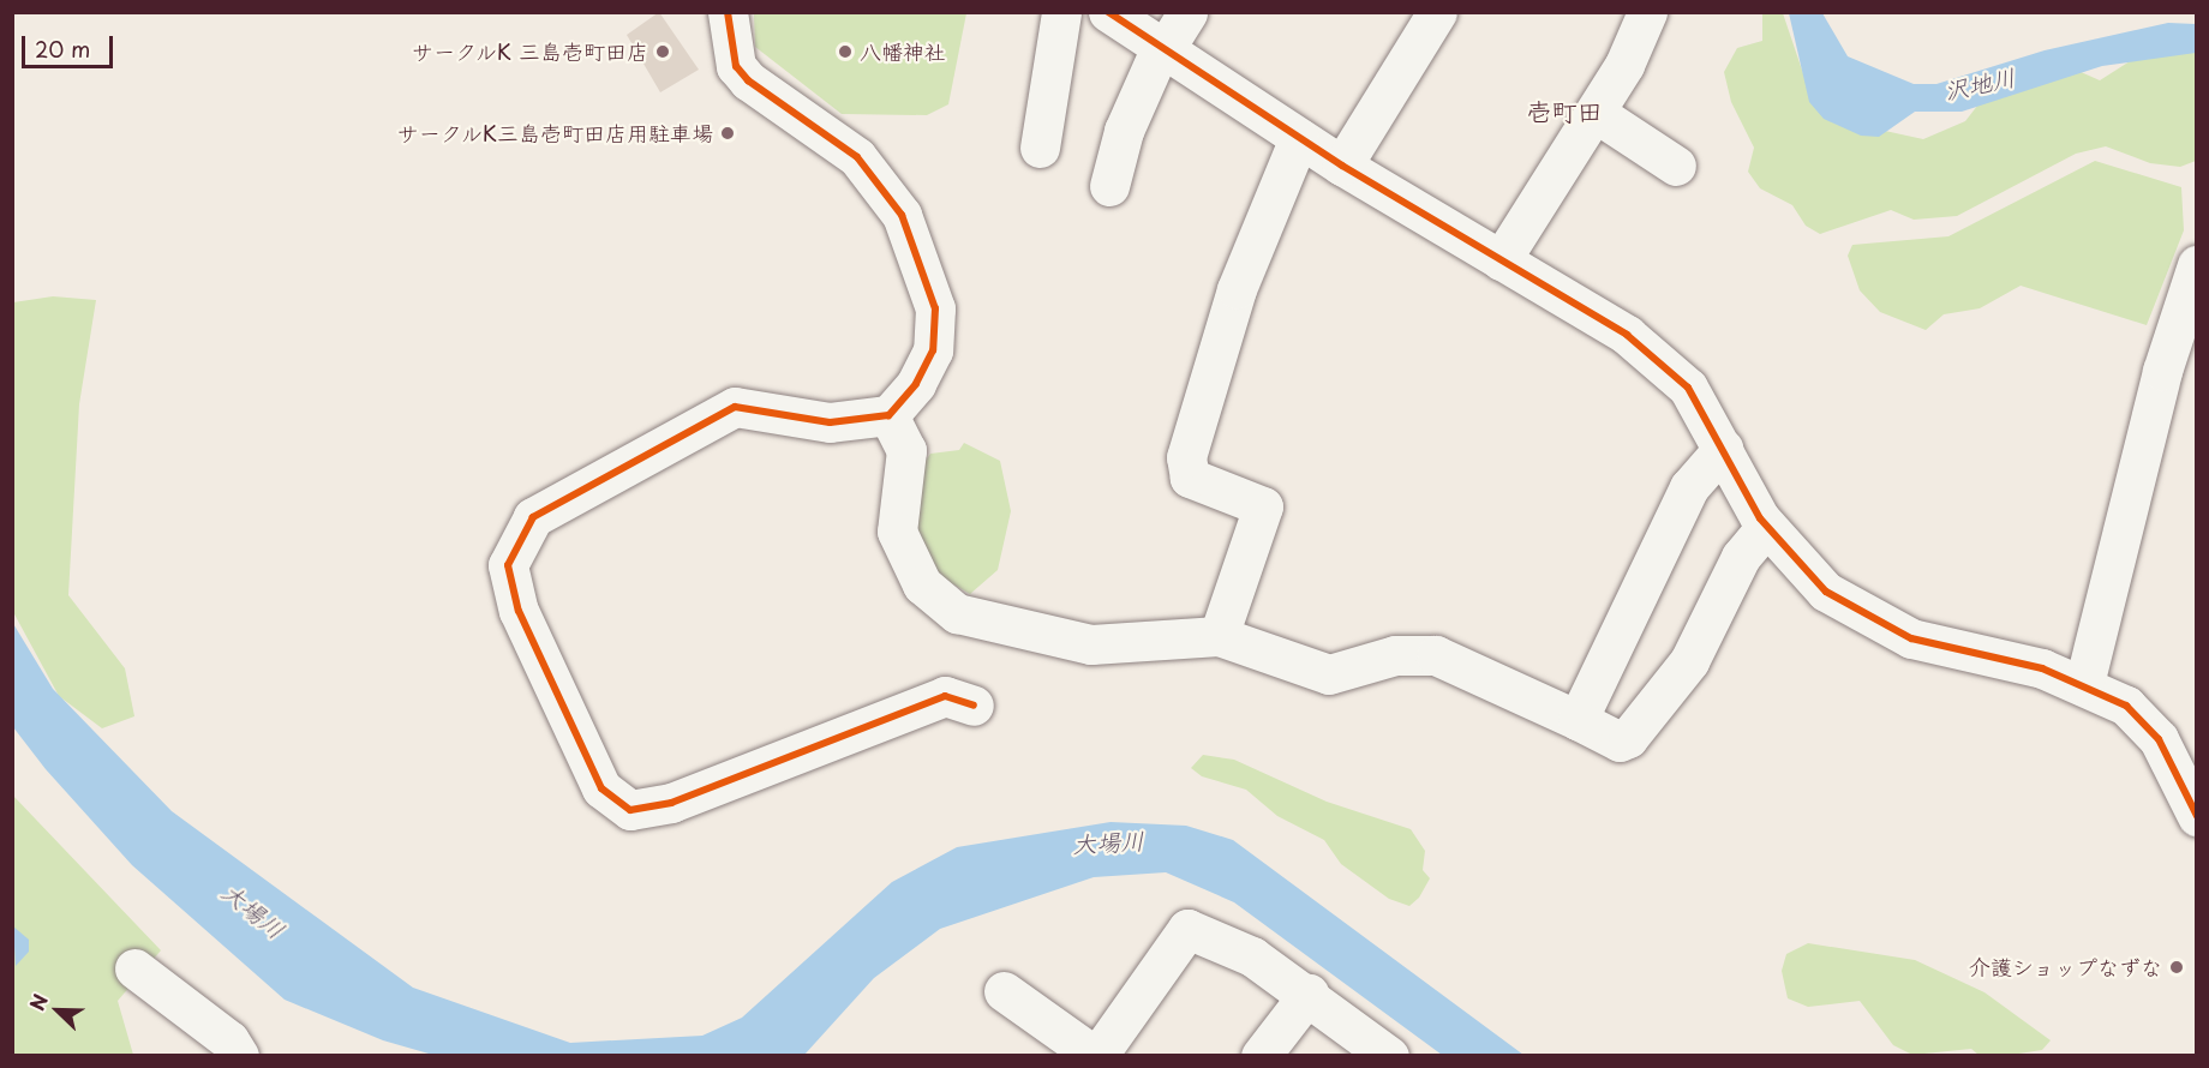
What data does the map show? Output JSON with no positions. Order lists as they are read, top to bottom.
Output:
{
  "districts": ["壱町田"],
  "water": ["沢地川", "大場川"],
  "places": [
    "サークルK 三島壱町田店",
    "八幡神社",
    "サークルK三島壱町田店用駐車場",
    "介護ショップなずな"
  ],
  "scale_bar": "20 m",
  "north": "top left"
}
